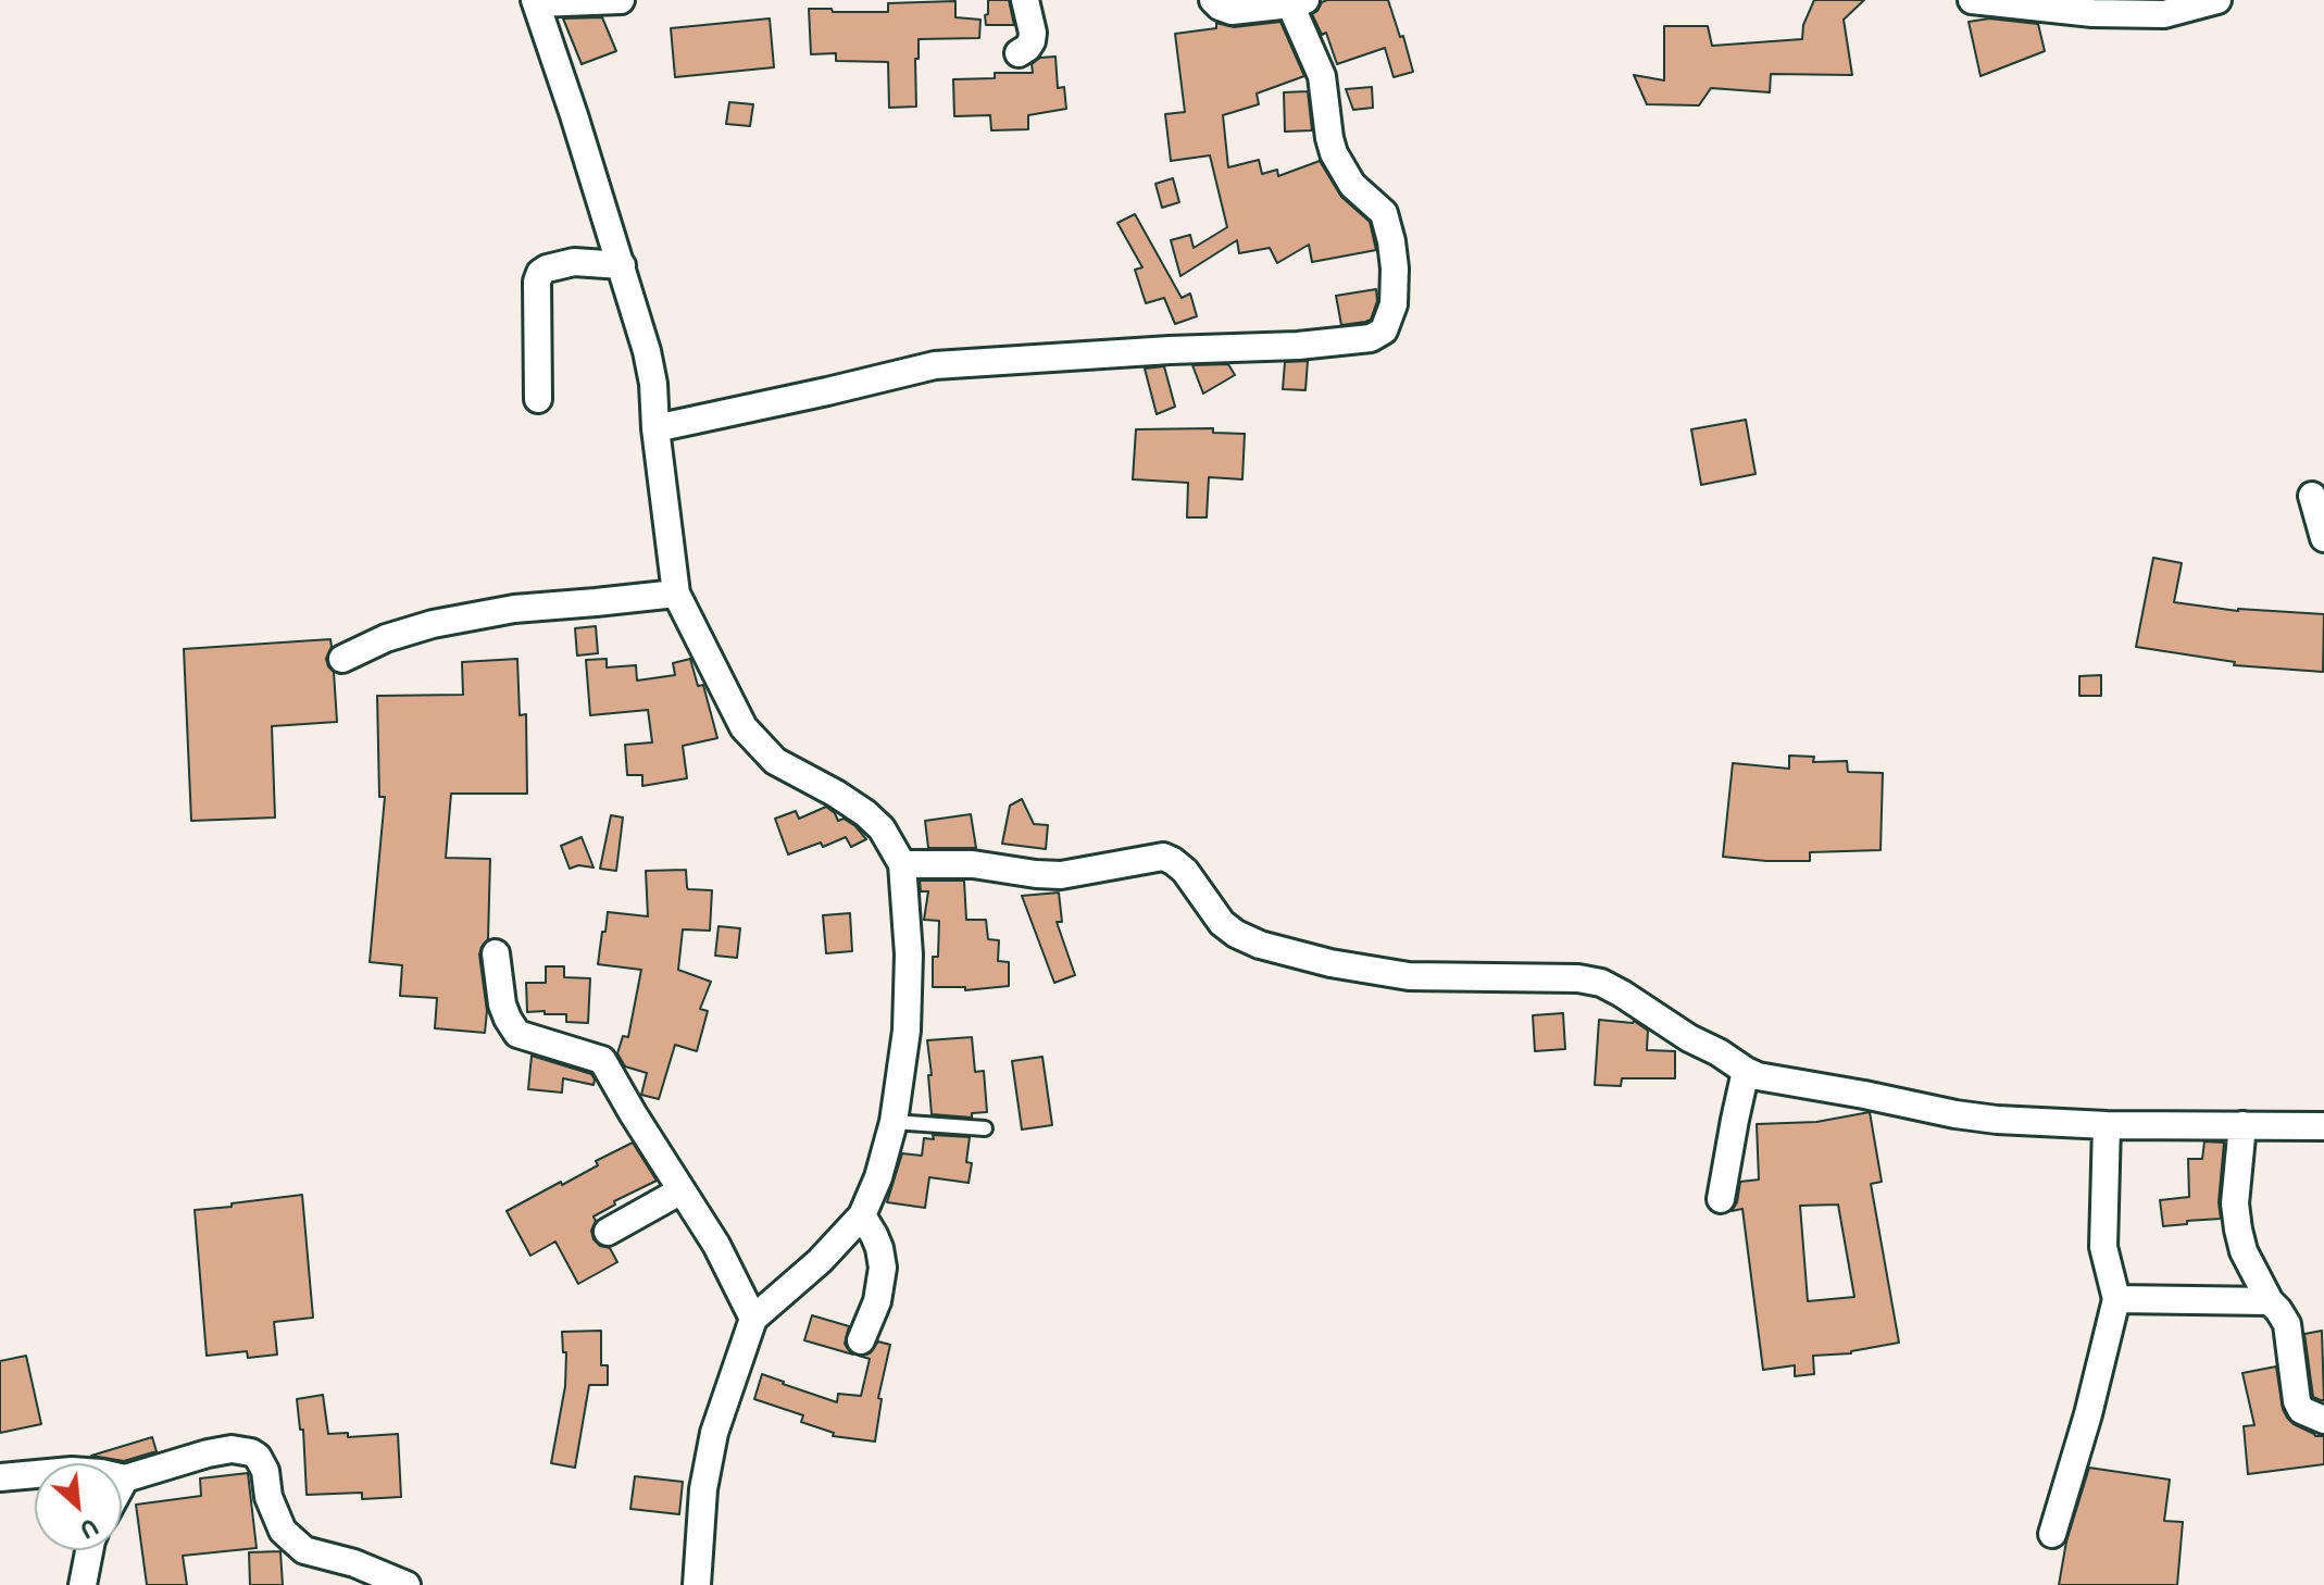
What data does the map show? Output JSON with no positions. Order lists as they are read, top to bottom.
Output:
{
  "north": "bottom right"
}
